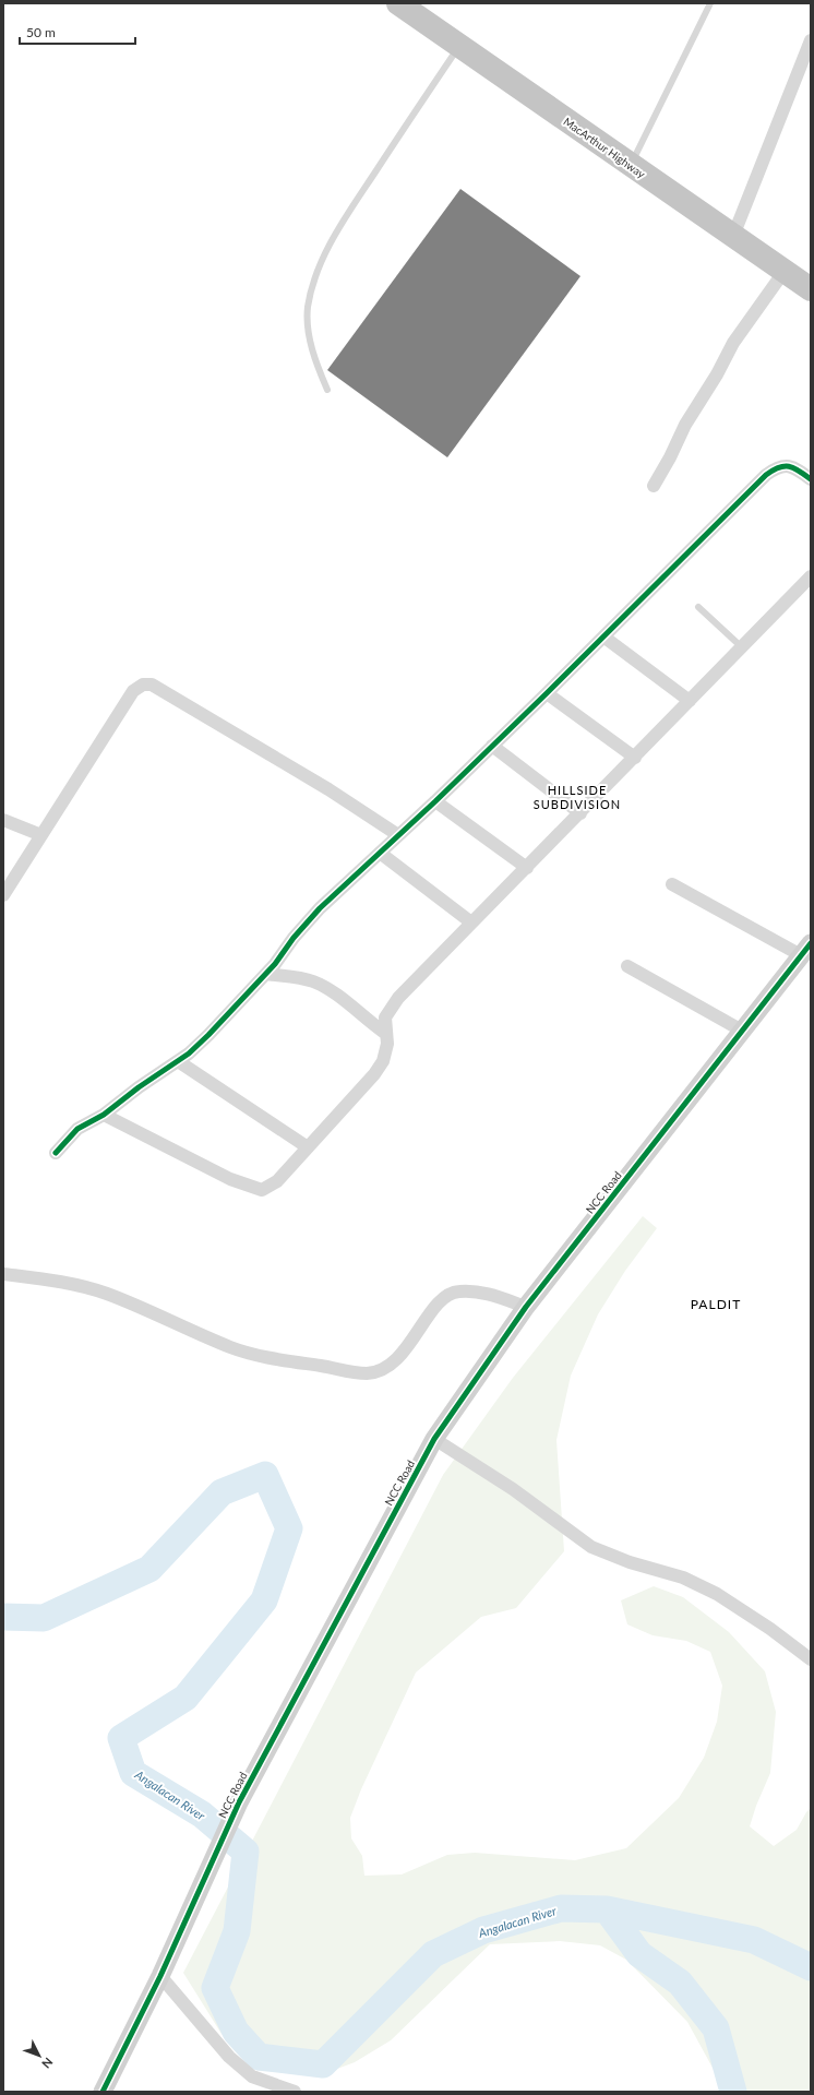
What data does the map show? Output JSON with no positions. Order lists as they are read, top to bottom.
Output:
{
  "streets": {
    "highway": ["MacArthur Highway"],
    "street": ["NCC Road"]
  },
  "districts": ["HILLSIDE SUBDIVISION", "PALDIT"],
  "water": ["Angalacan River"],
  "scale_bar": "50 m",
  "north": "bottom right"
}
